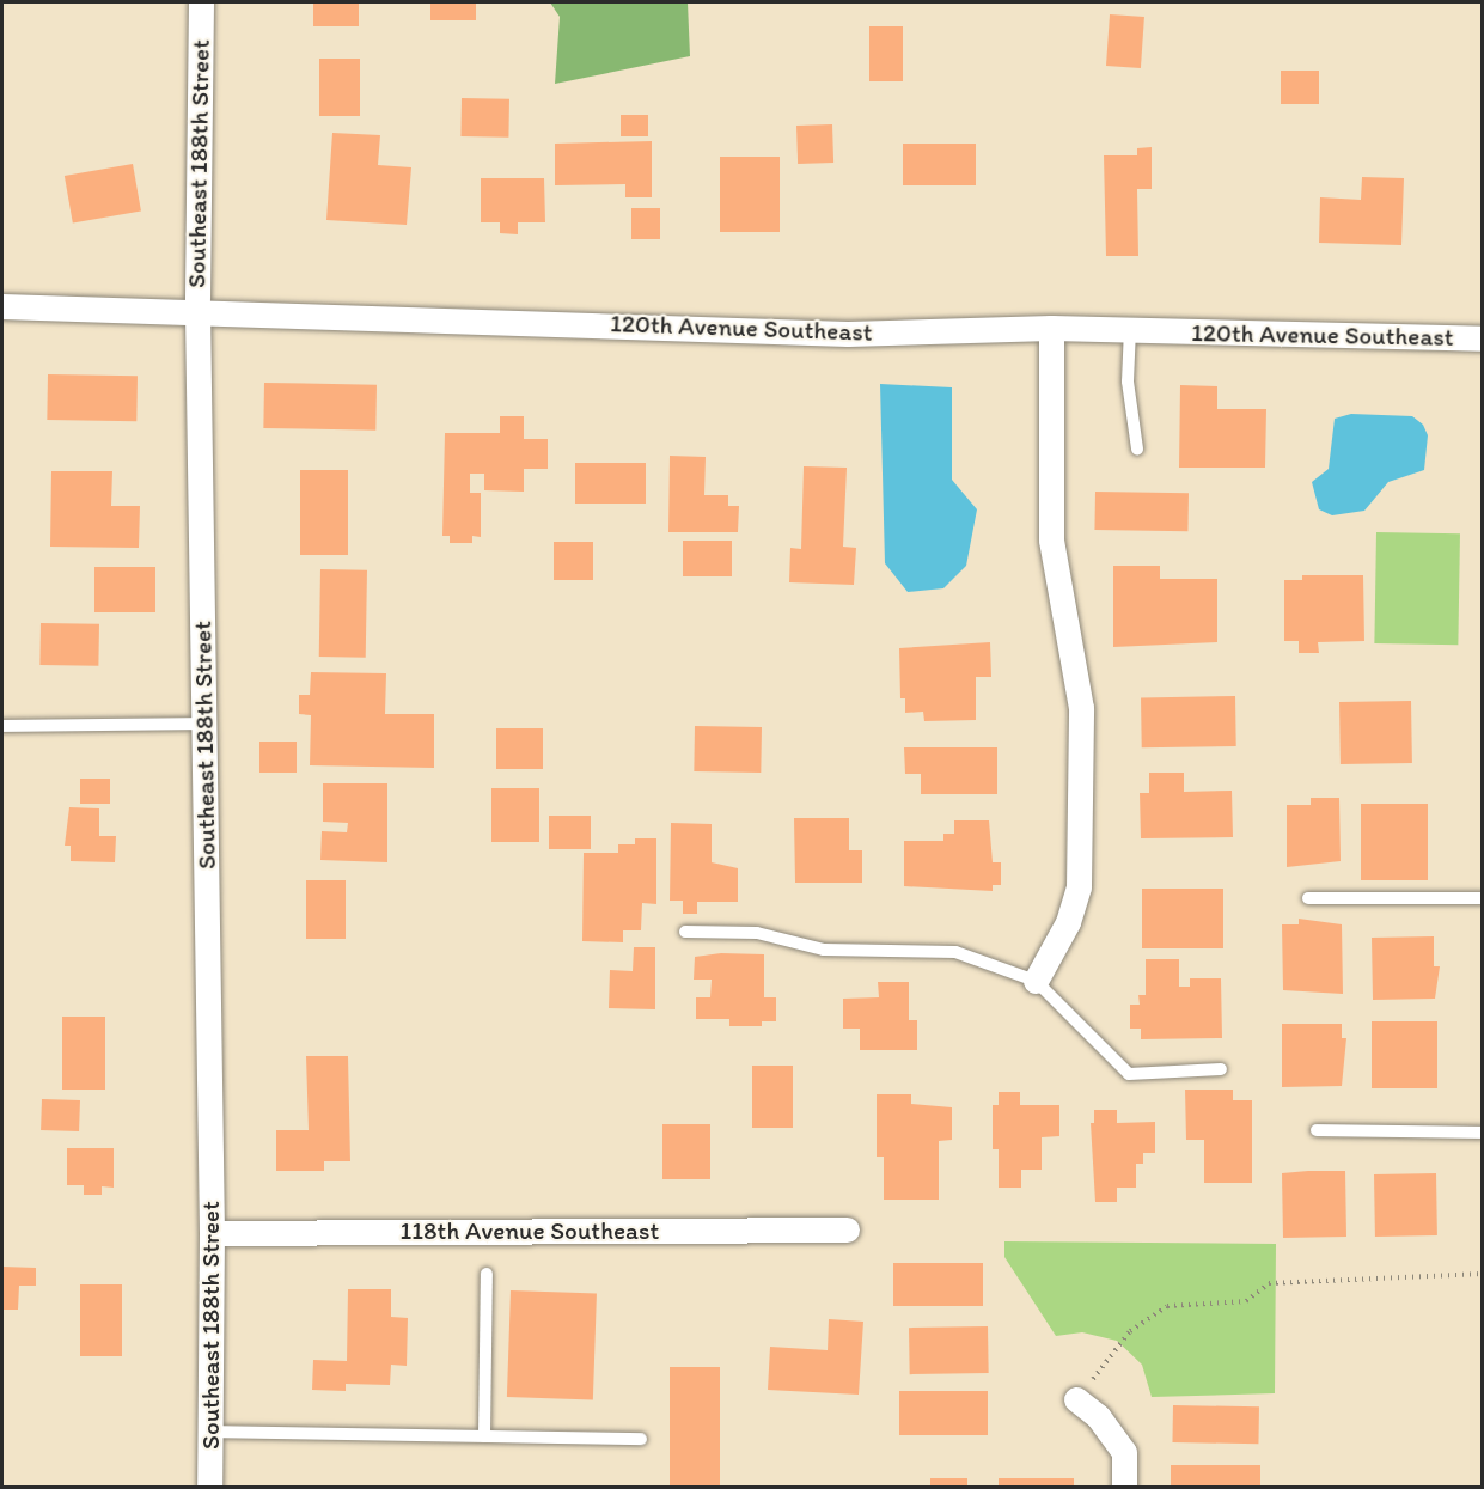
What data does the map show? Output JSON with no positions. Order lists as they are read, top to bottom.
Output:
{
  "streets": {
    "street": ["Southeast 188th Street", "120th Avenue Southeast", "118th Avenue Southeast"]
  },
  "crossings": [
    ["Southeast 188th Street", "120th Avenue Southeast"],
    ["Southeast 188th Street", "118th Avenue Southeast"]
  ]
}
